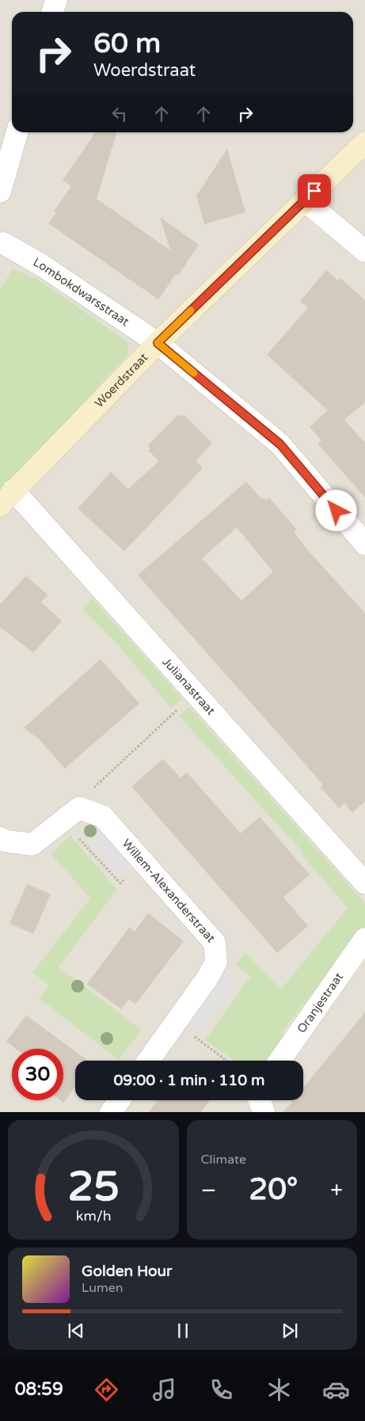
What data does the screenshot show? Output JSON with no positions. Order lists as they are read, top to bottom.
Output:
{
  "streets": {
    "street": [
      "Lombokdwarsstraat",
      "Woerdstraat",
      "Julianastraat",
      "Willem-Alexanderstraat",
      "Oranjestraat"
    ]
  },
  "crossings": [
    ["Lombokdwarsstraat", "Woerdstraat"],
    ["Woerdstraat", "Julianastraat"]
  ],
  "page": {
    "turn": ["60 m", "Woerdstraat"],
    "limit": "30",
    "trip": "09:00 · 1 min · 110 m",
    "tile": "Climate",
    "heat": ["−", "20°", "+"],
    "song": ["Golden Hour", "Lumen"],
    "tabs": "08:59",
    "gauge": ["25", "km/h"]
  }
}
